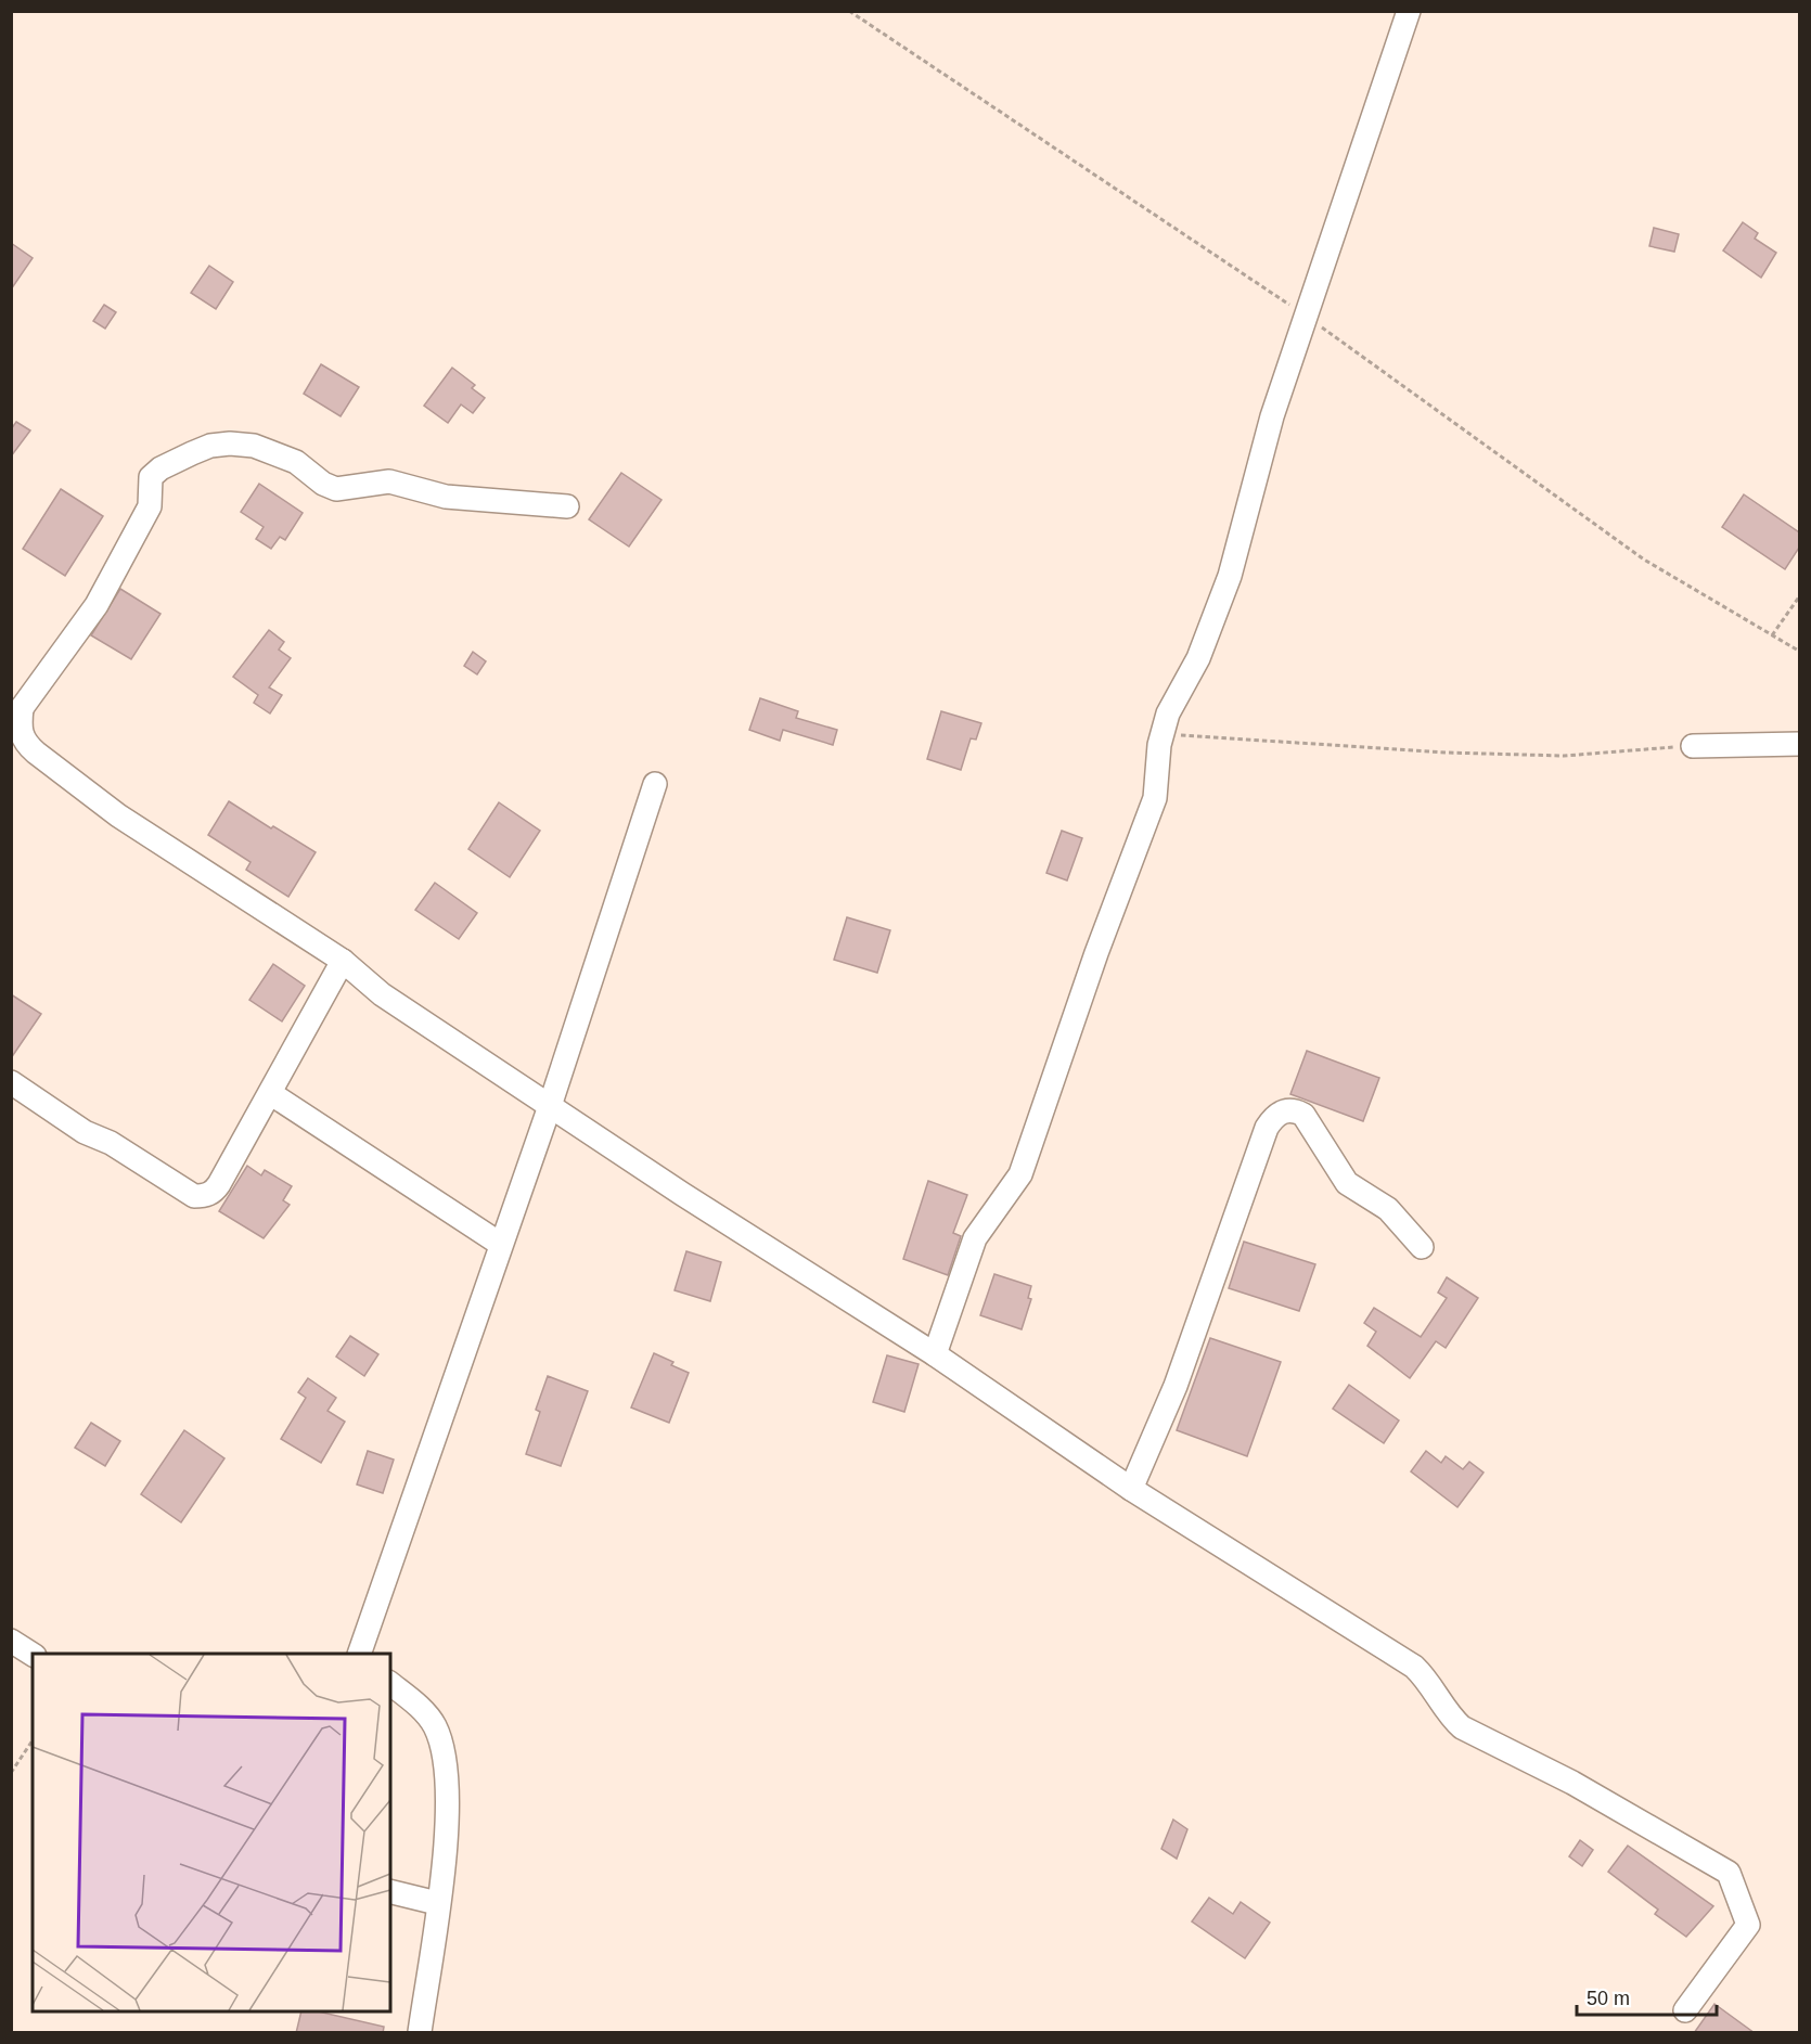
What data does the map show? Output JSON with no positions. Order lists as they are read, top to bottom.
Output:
{
  "scale_bar": "50 m"
}
